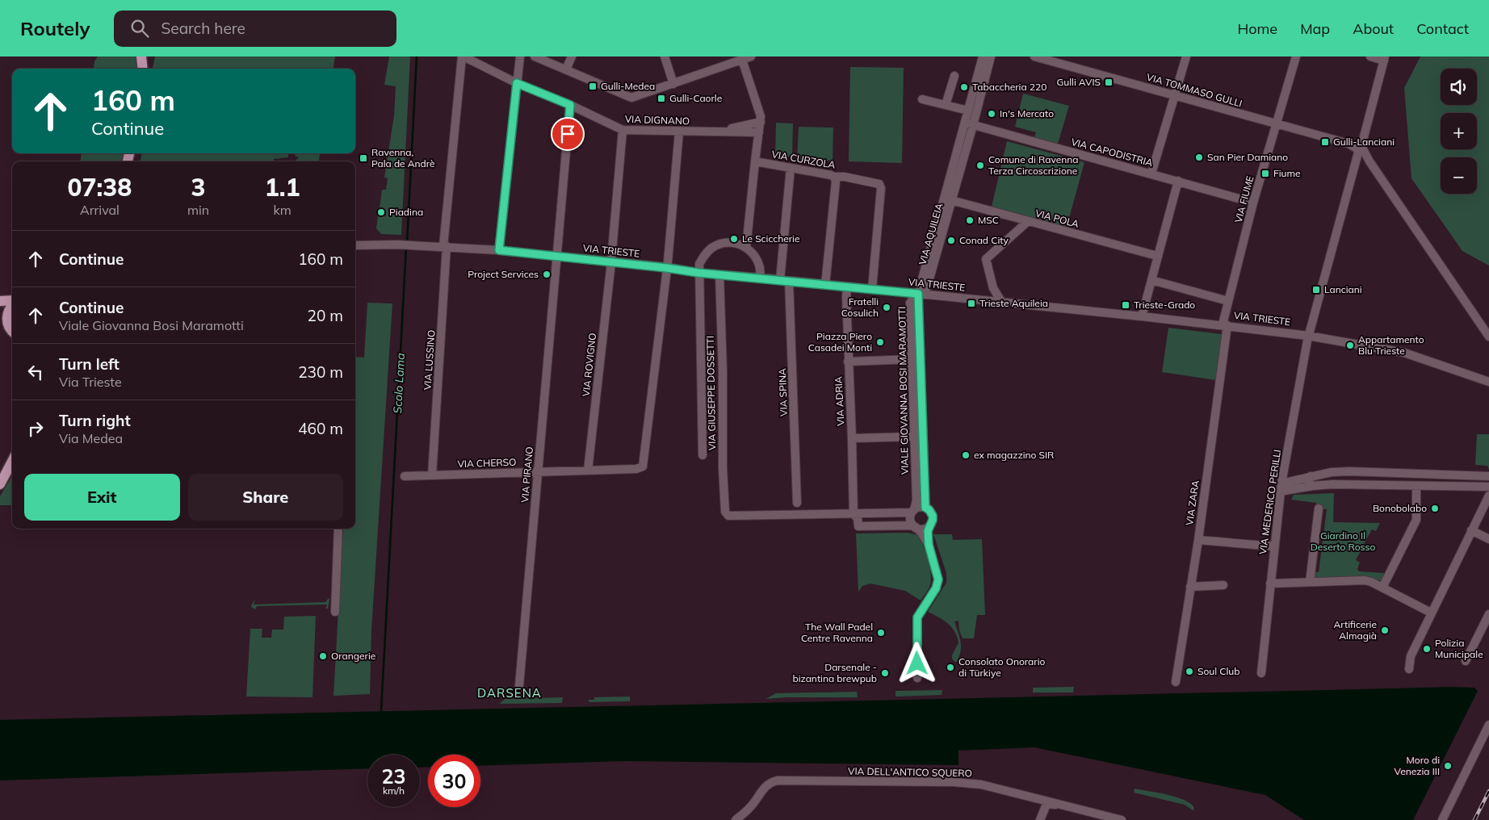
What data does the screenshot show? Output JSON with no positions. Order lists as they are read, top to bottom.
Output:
{
  "streets": {
    "street": [
      "VIA TOMMASO GULLI",
      "VIA DIGNANO",
      "VIA CAPODISTRIA",
      "VIA CURZOLA",
      "VIA FIUME",
      "VIA POLA",
      "VIA AQUILEIA",
      "VIA TRIESTE",
      "VIA LUSSINO",
      "VIA ROVIGNO",
      "VIALE GIOVANNA BOSI MARAMOTTI",
      "VIA SPINA",
      "VIA GIUSEPPE DOSSETTI",
      "VIA ADRIA",
      "VIA CHERSO",
      "VIA PIRANO",
      "VIA MEDERICO PERILLI",
      "VIA ZARA",
      "VIA DELL'ANTICO SQUERO"
    ]
  },
  "crossings": [
    ["VIA TOMMASO GULLI", "VIA FIUME"],
    ["VIA TOMMASO GULLI", "VIA MEDERICO PERILLI"],
    ["VIA DIGNANO", "VIA CURZOLA"],
    ["VIA DIGNANO", "VIA LUSSINO"],
    ["VIA DIGNANO", "VIA ROVIGNO"],
    ["VIA DIGNANO", "VIA PIRANO"],
    ["VIA CAPODISTRIA", "VIA FIUME"],
    ["VIA CAPODISTRIA", "VIA AQUILEIA"],
    ["VIA CURZOLA", "VIA TRIESTE"],
    ["VIA CURZOLA", "VIA SPINA"],
    ["VIA FIUME", "VIA TRIESTE"],
    ["VIA FIUME", "VIA ZARA"],
    ["VIA POLA", "VIA AQUILEIA"],
    ["VIA AQUILEIA", "VIA TRIESTE"],
    ["VIA AQUILEIA", "VIALE GIOVANNA BOSI MARAMOTTI"],
    ["VIA TRIESTE", "VIA LUSSINO"],
    ["VIA TRIESTE", "VIA ROVIGNO"],
    ["VIA TRIESTE", "VIALE GIOVANNA BOSI MARAMOTTI"],
    ["VIA TRIESTE", "VIA SPINA"],
    ["VIA TRIESTE", "VIA GIUSEPPE DOSSETTI"],
    ["VIA TRIESTE", "VIA ADRIA"],
    ["VIA TRIESTE", "VIA CHERSO"],
    ["VIA TRIESTE", "VIA PIRANO"],
    ["VIA TRIESTE", "VIA MEDERICO PERILLI"],
    ["VIA TRIESTE", "VIA ZARA"],
    ["VIA LUSSINO", "VIA CHERSO"],
    ["VIA ROVIGNO", "VIA CHERSO"],
    ["VIA GIUSEPPE DOSSETTI", "VIA ADRIA"],
    ["VIA CHERSO", "VIA PIRANO"]
  ],
  "districts": ["DARSENA"],
  "water": ["Scolo Lama"],
  "parks": ["Giardino Il Deserto Rosso"],
  "places": {
    "transit": [
      "Gulli AVIS",
      "Gulli-Medea",
      "Gulli-Caorle",
      "Gulli-Lanciani",
      "Ravenna, Pala de Andrè",
      "Fiume",
      "Lanciani",
      "Trieste Aquileia",
      "Trieste-Grado"
    ],
    "other": [
      "Tabaccheria 220",
      "In's Mercato",
      "San Pier Damiano",
      "Comune di Ravenna Terza Circoscrizione",
      "Piadina",
      "MSC",
      "Le Sciccherie",
      "Conad City",
      "Project Services",
      "Fratelli Cosulich",
      "Piazza Piero Casadei Monti",
      "Appartamento Blu Trieste",
      "ex magazzino SIR",
      "Bonobolabo",
      "Artificerie Almagià",
      "The Wall Padel Centre Ravenna",
      "Polizia Municipale",
      "Orangerie",
      "Consolato Onorario di Türkiye",
      "Soul Club",
      "Darsenale - bizantina brewpub",
      "Moro di Venezia III"
    ]
  },
  "page": {
    "header": "Routely",
    "search": "Search here",
    "nav": [
      "Home",
      "Map",
      "About",
      "Contact"
    ],
    "map_buttons": ["+", "−"],
    "turn": ["160 m", "Continue"],
    "eta": [
      "07:38",
      "Arrival",
      "3",
      "min",
      "1.1",
      "km"
    ],
    "list": [
      {
        "name": "Continue",
        "value": "160 m"
      },
      {
        "name": "Continue",
        "note": "Viale Giovanna Bosi Maramotti",
        "value": "20 m"
      },
      {
        "name": "Turn left",
        "note": "Via Trieste",
        "value": "230 m"
      },
      {
        "name": "Turn right",
        "note": "Via Medea",
        "value": "460 m"
      }
    ],
    "buttons": ["Exit", "Share"],
    "speed": "23 km/h",
    "limit": "30"
  }
}
